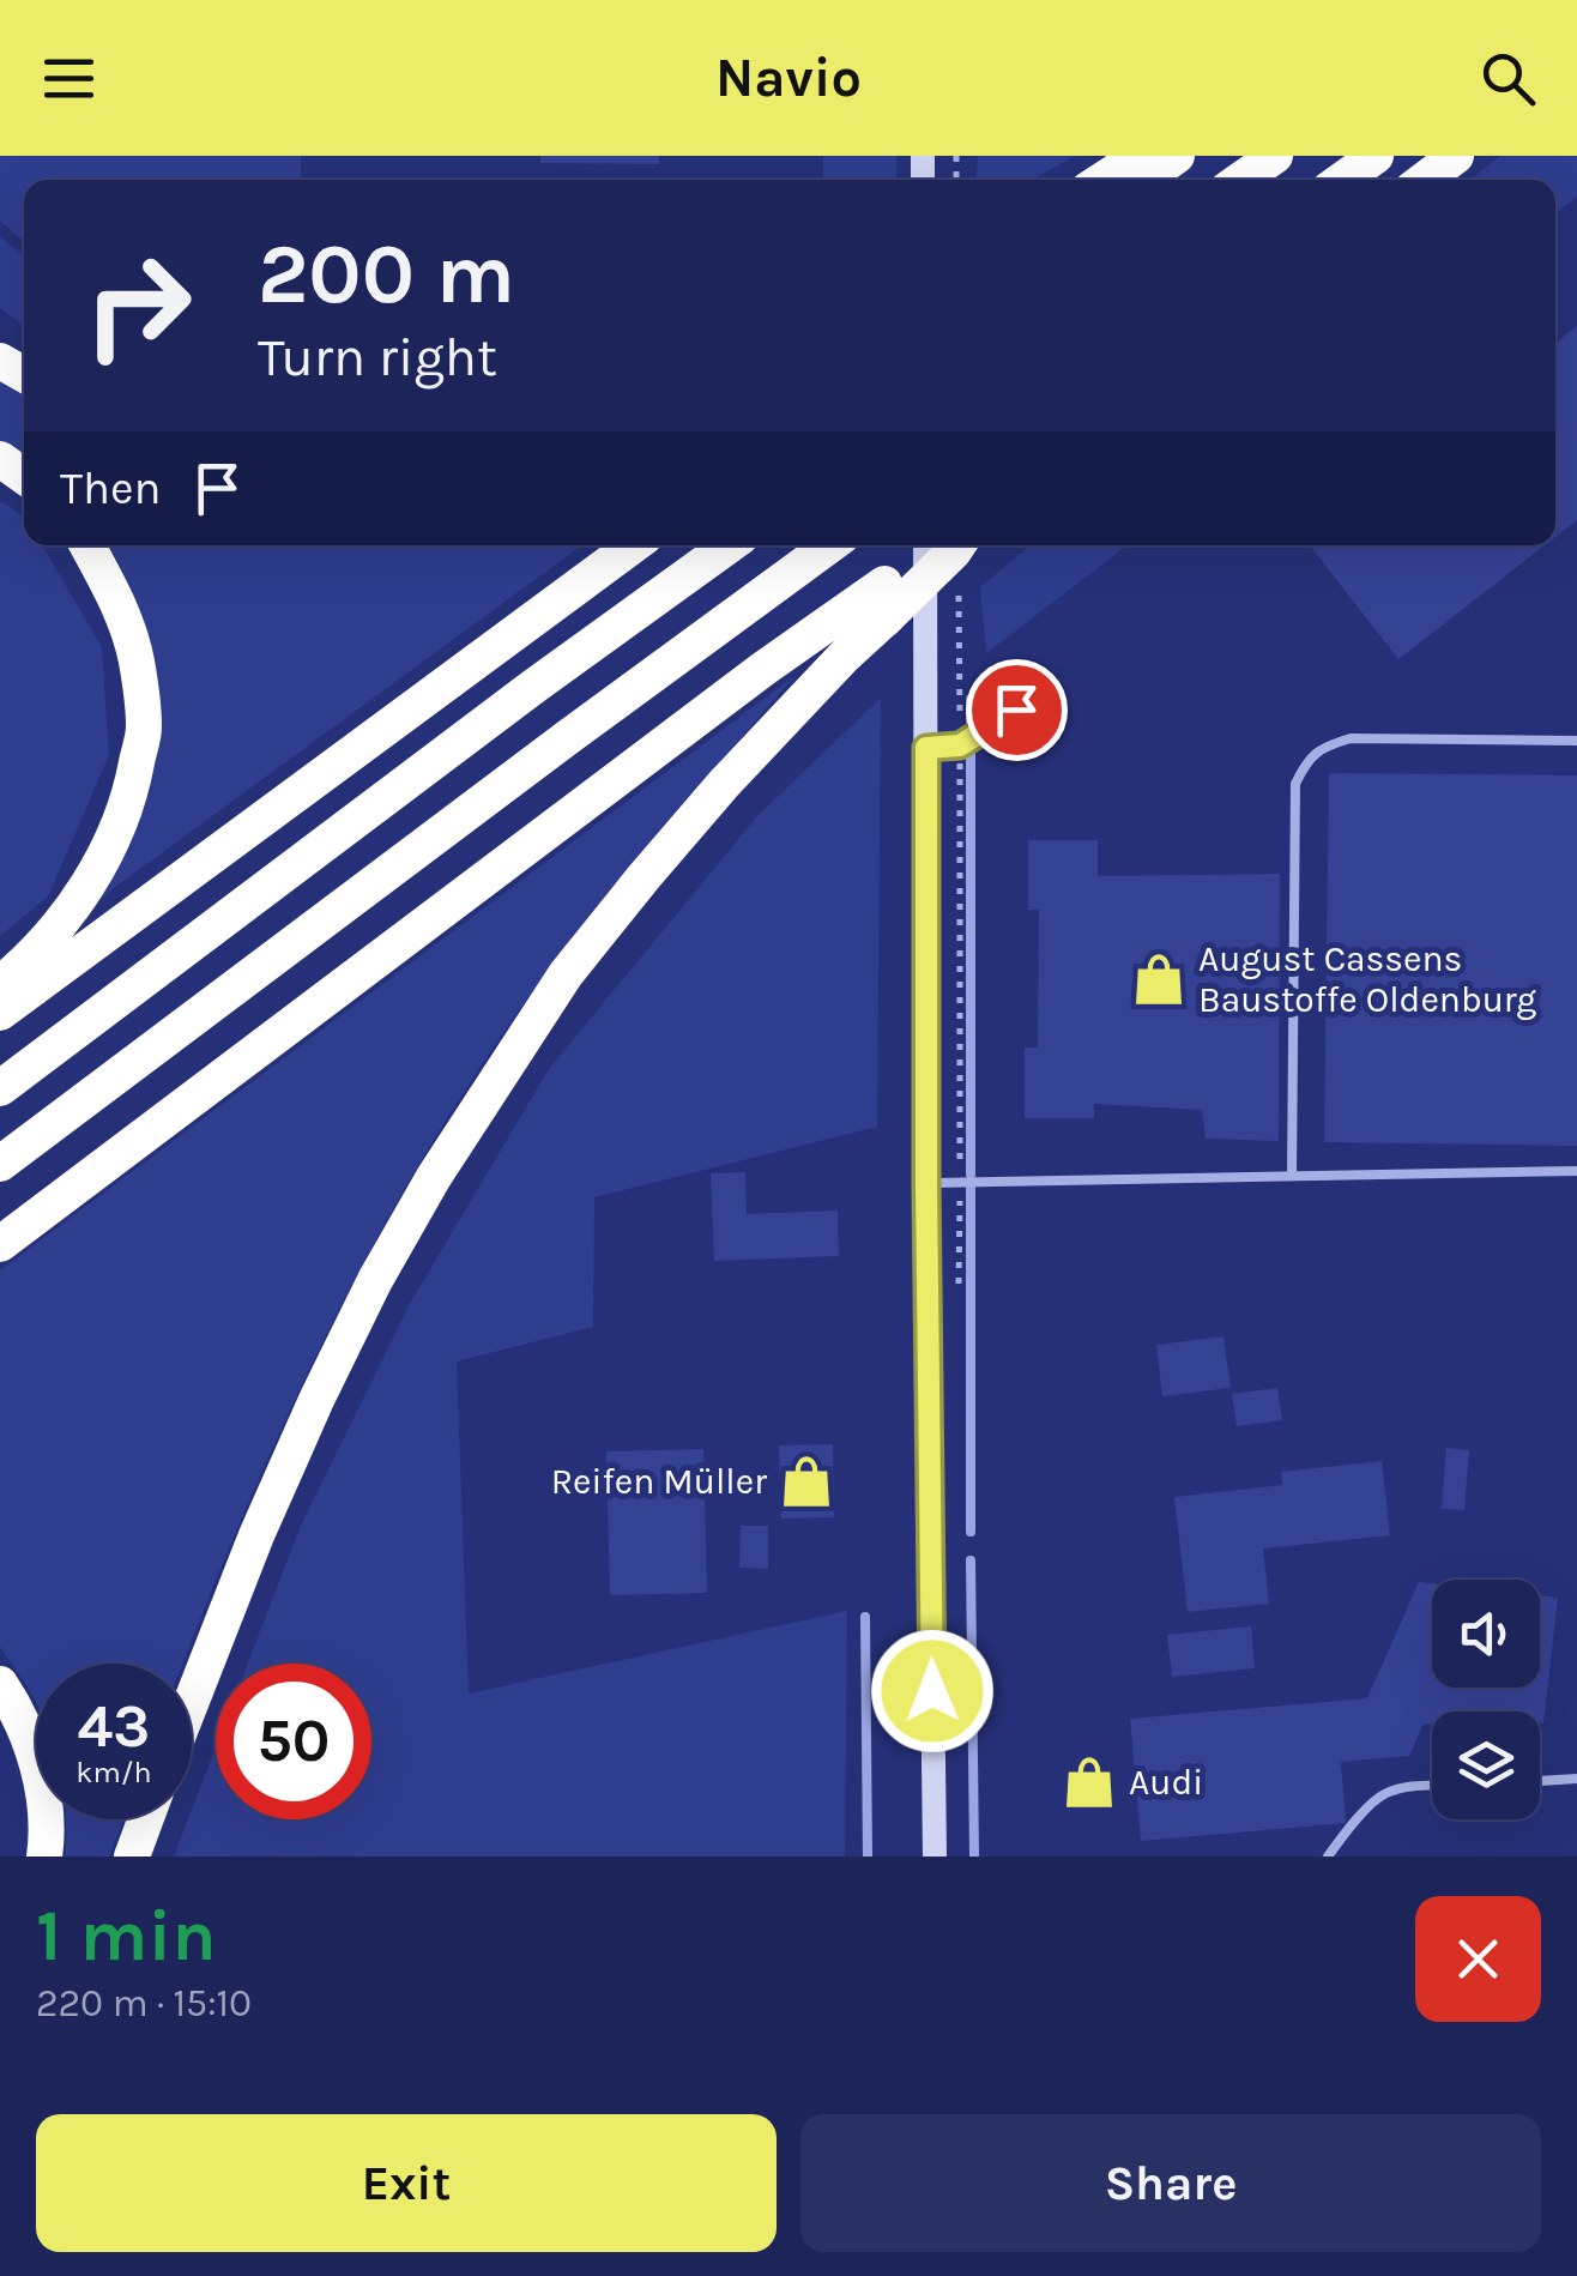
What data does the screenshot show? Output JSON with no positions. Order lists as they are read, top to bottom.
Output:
{
  "places": {
    "shop": ["August Cassens Baustoffe Oldenburg", "Reifen Müller", "Audi"]
  },
  "page": {
    "header": "Navio",
    "turn": ["200 m", "Turn right"],
    "then": "Then",
    "speed": "43 km/h",
    "limit": "50",
    "heading": ["1 min", "220 m · 15:10"],
    "buttons": ["Exit", "Share"]
  }
}
